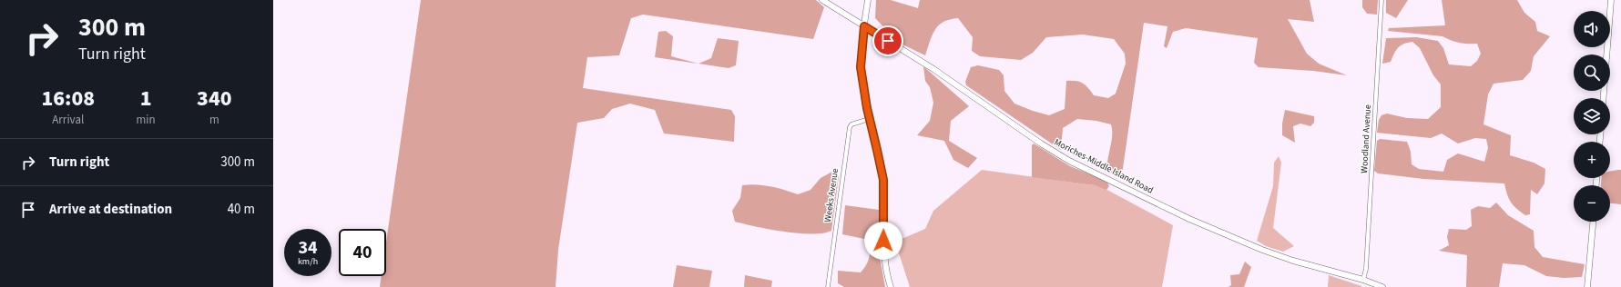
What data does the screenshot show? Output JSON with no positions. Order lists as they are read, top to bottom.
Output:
{
  "streets": {
    "main road": ["Moriches-Middle Island Road"],
    "street": ["Woodland Avenue", "Weeks Avenue"]
  },
  "crossings": [
    ["Woodland Avenue", "Moriches-Middle Island Road"]
  ],
  "page": {
    "turn": ["300 m", "Turn right"],
    "map_buttons": ["+", "−"],
    "eta": [
      "16:08",
      "Arrival",
      "1",
      "min",
      "340",
      "m"
    ],
    "list": [
      {
        "name": "Turn right",
        "value": "300 m"
      },
      {
        "name": "Arrive at destination",
        "value": "40 m"
      }
    ],
    "speed": "34 km/h",
    "limit": "40"
  }
}
